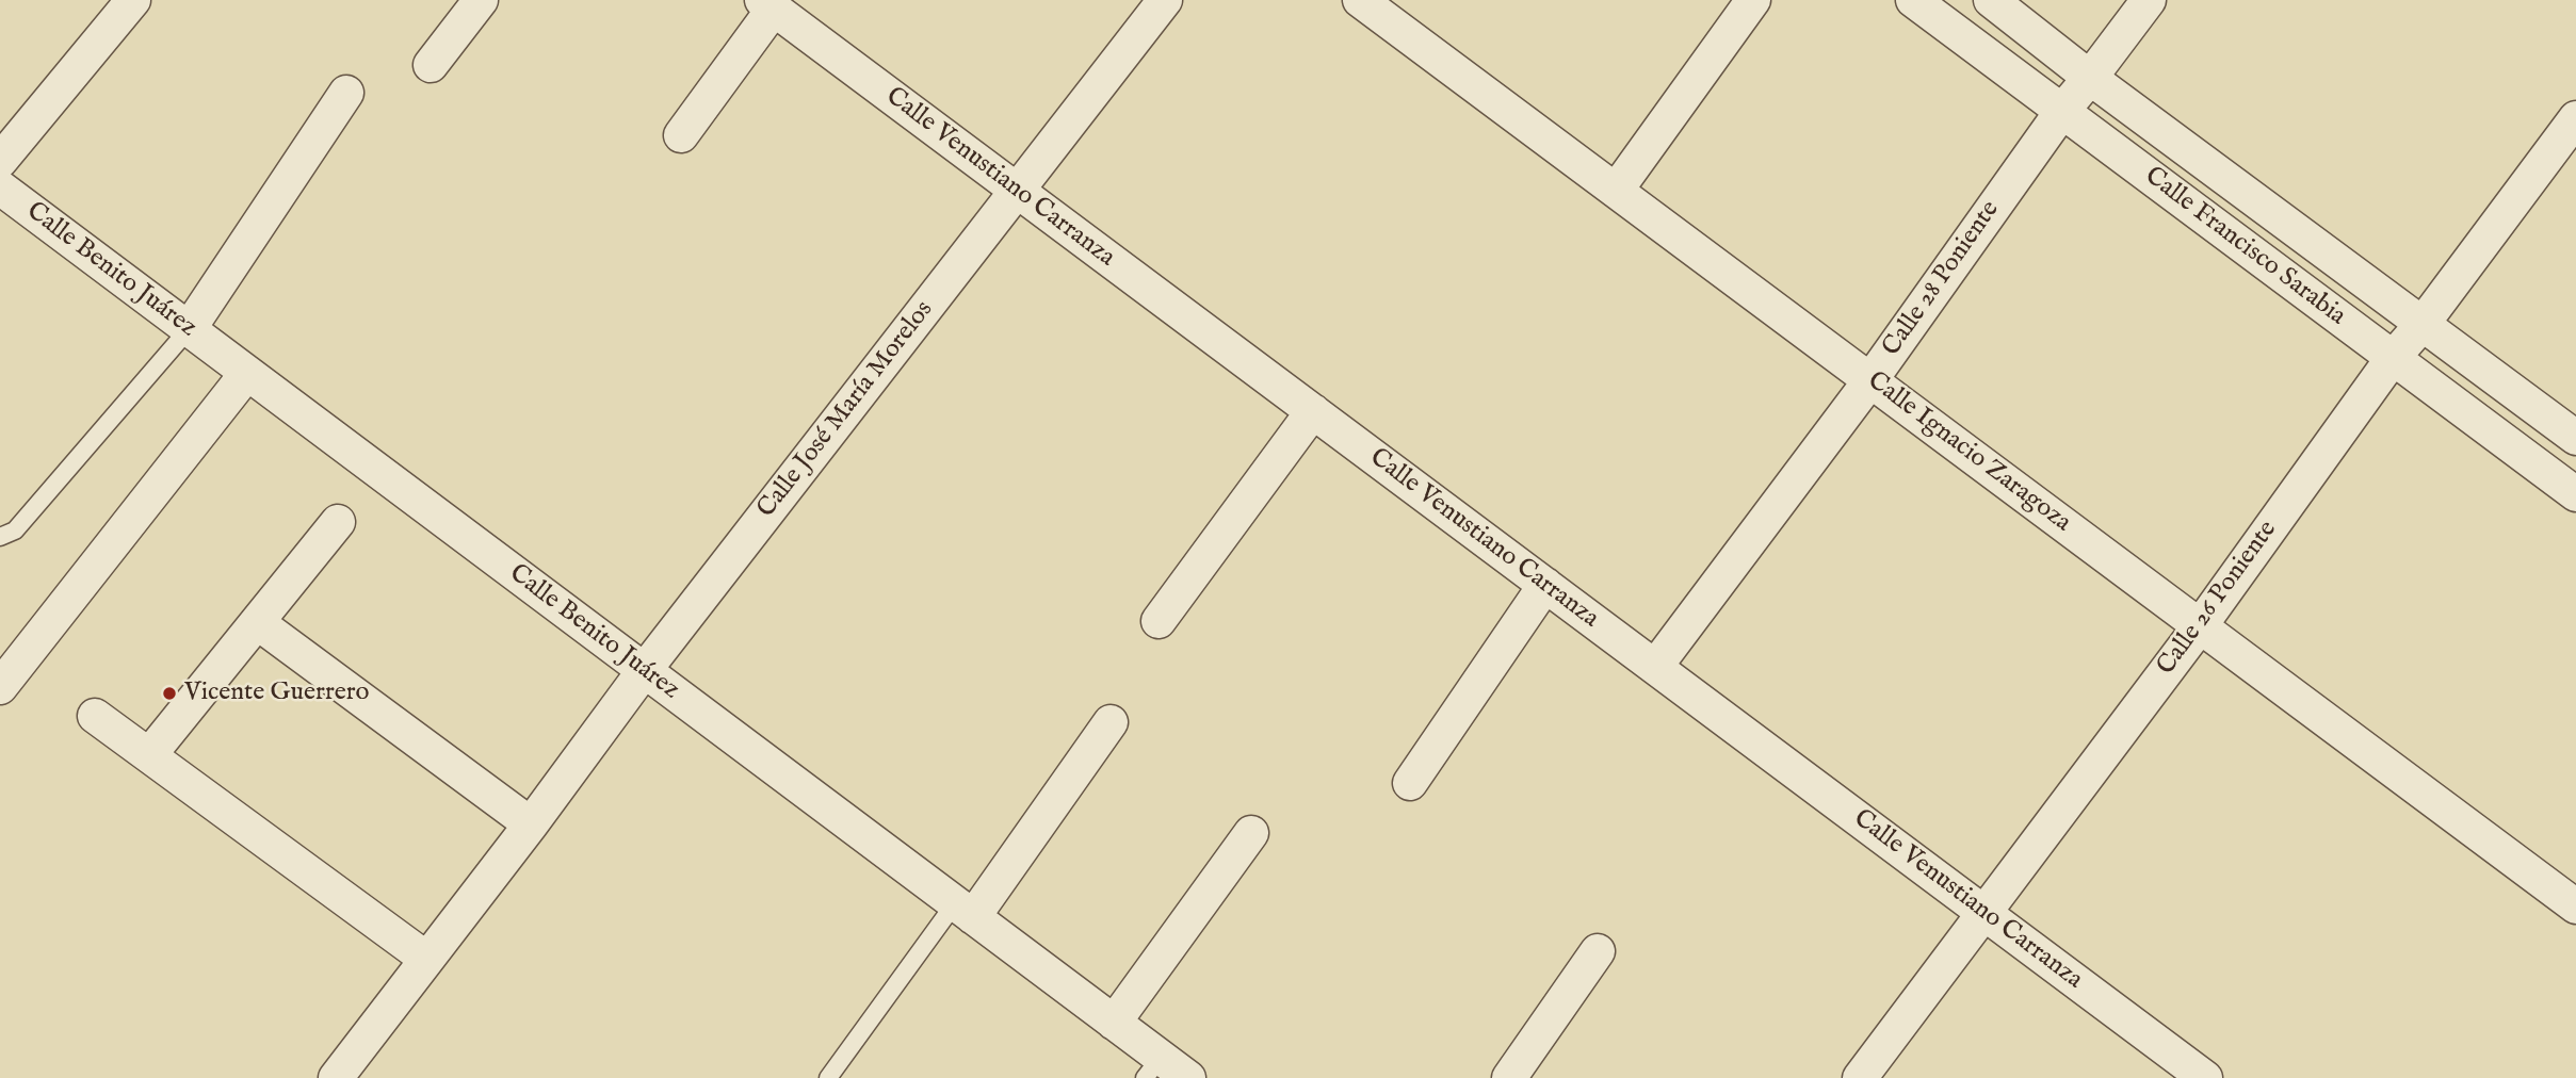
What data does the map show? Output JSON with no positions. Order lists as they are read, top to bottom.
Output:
{
  "streets": {
    "street": [
      "Calle Venustiano Carranza",
      "Calle Francisco Sarabia",
      "Calle Benito Juárez",
      "Calle 28 Poniente",
      "Calle José María Morelos",
      "Calle Ignacio Zaragoza",
      "Calle 26 Poniente"
    ]
  },
  "crossings": [
    ["Calle Venustiano Carranza", "Calle 28 Poniente"],
    ["Calle Venustiano Carranza", "Calle José María Morelos"],
    ["Calle Venustiano Carranza", "Calle 26 Poniente"],
    ["Calle Francisco Sarabia", "Calle 28 Poniente"],
    ["Calle Francisco Sarabia", "Calle 26 Poniente"],
    ["Calle Benito Juárez", "Calle José María Morelos"],
    ["Calle 28 Poniente", "Calle Ignacio Zaragoza"],
    ["Calle Ignacio Zaragoza", "Calle 26 Poniente"]
  ],
  "places": ["Vicente Guerrero"]
}
